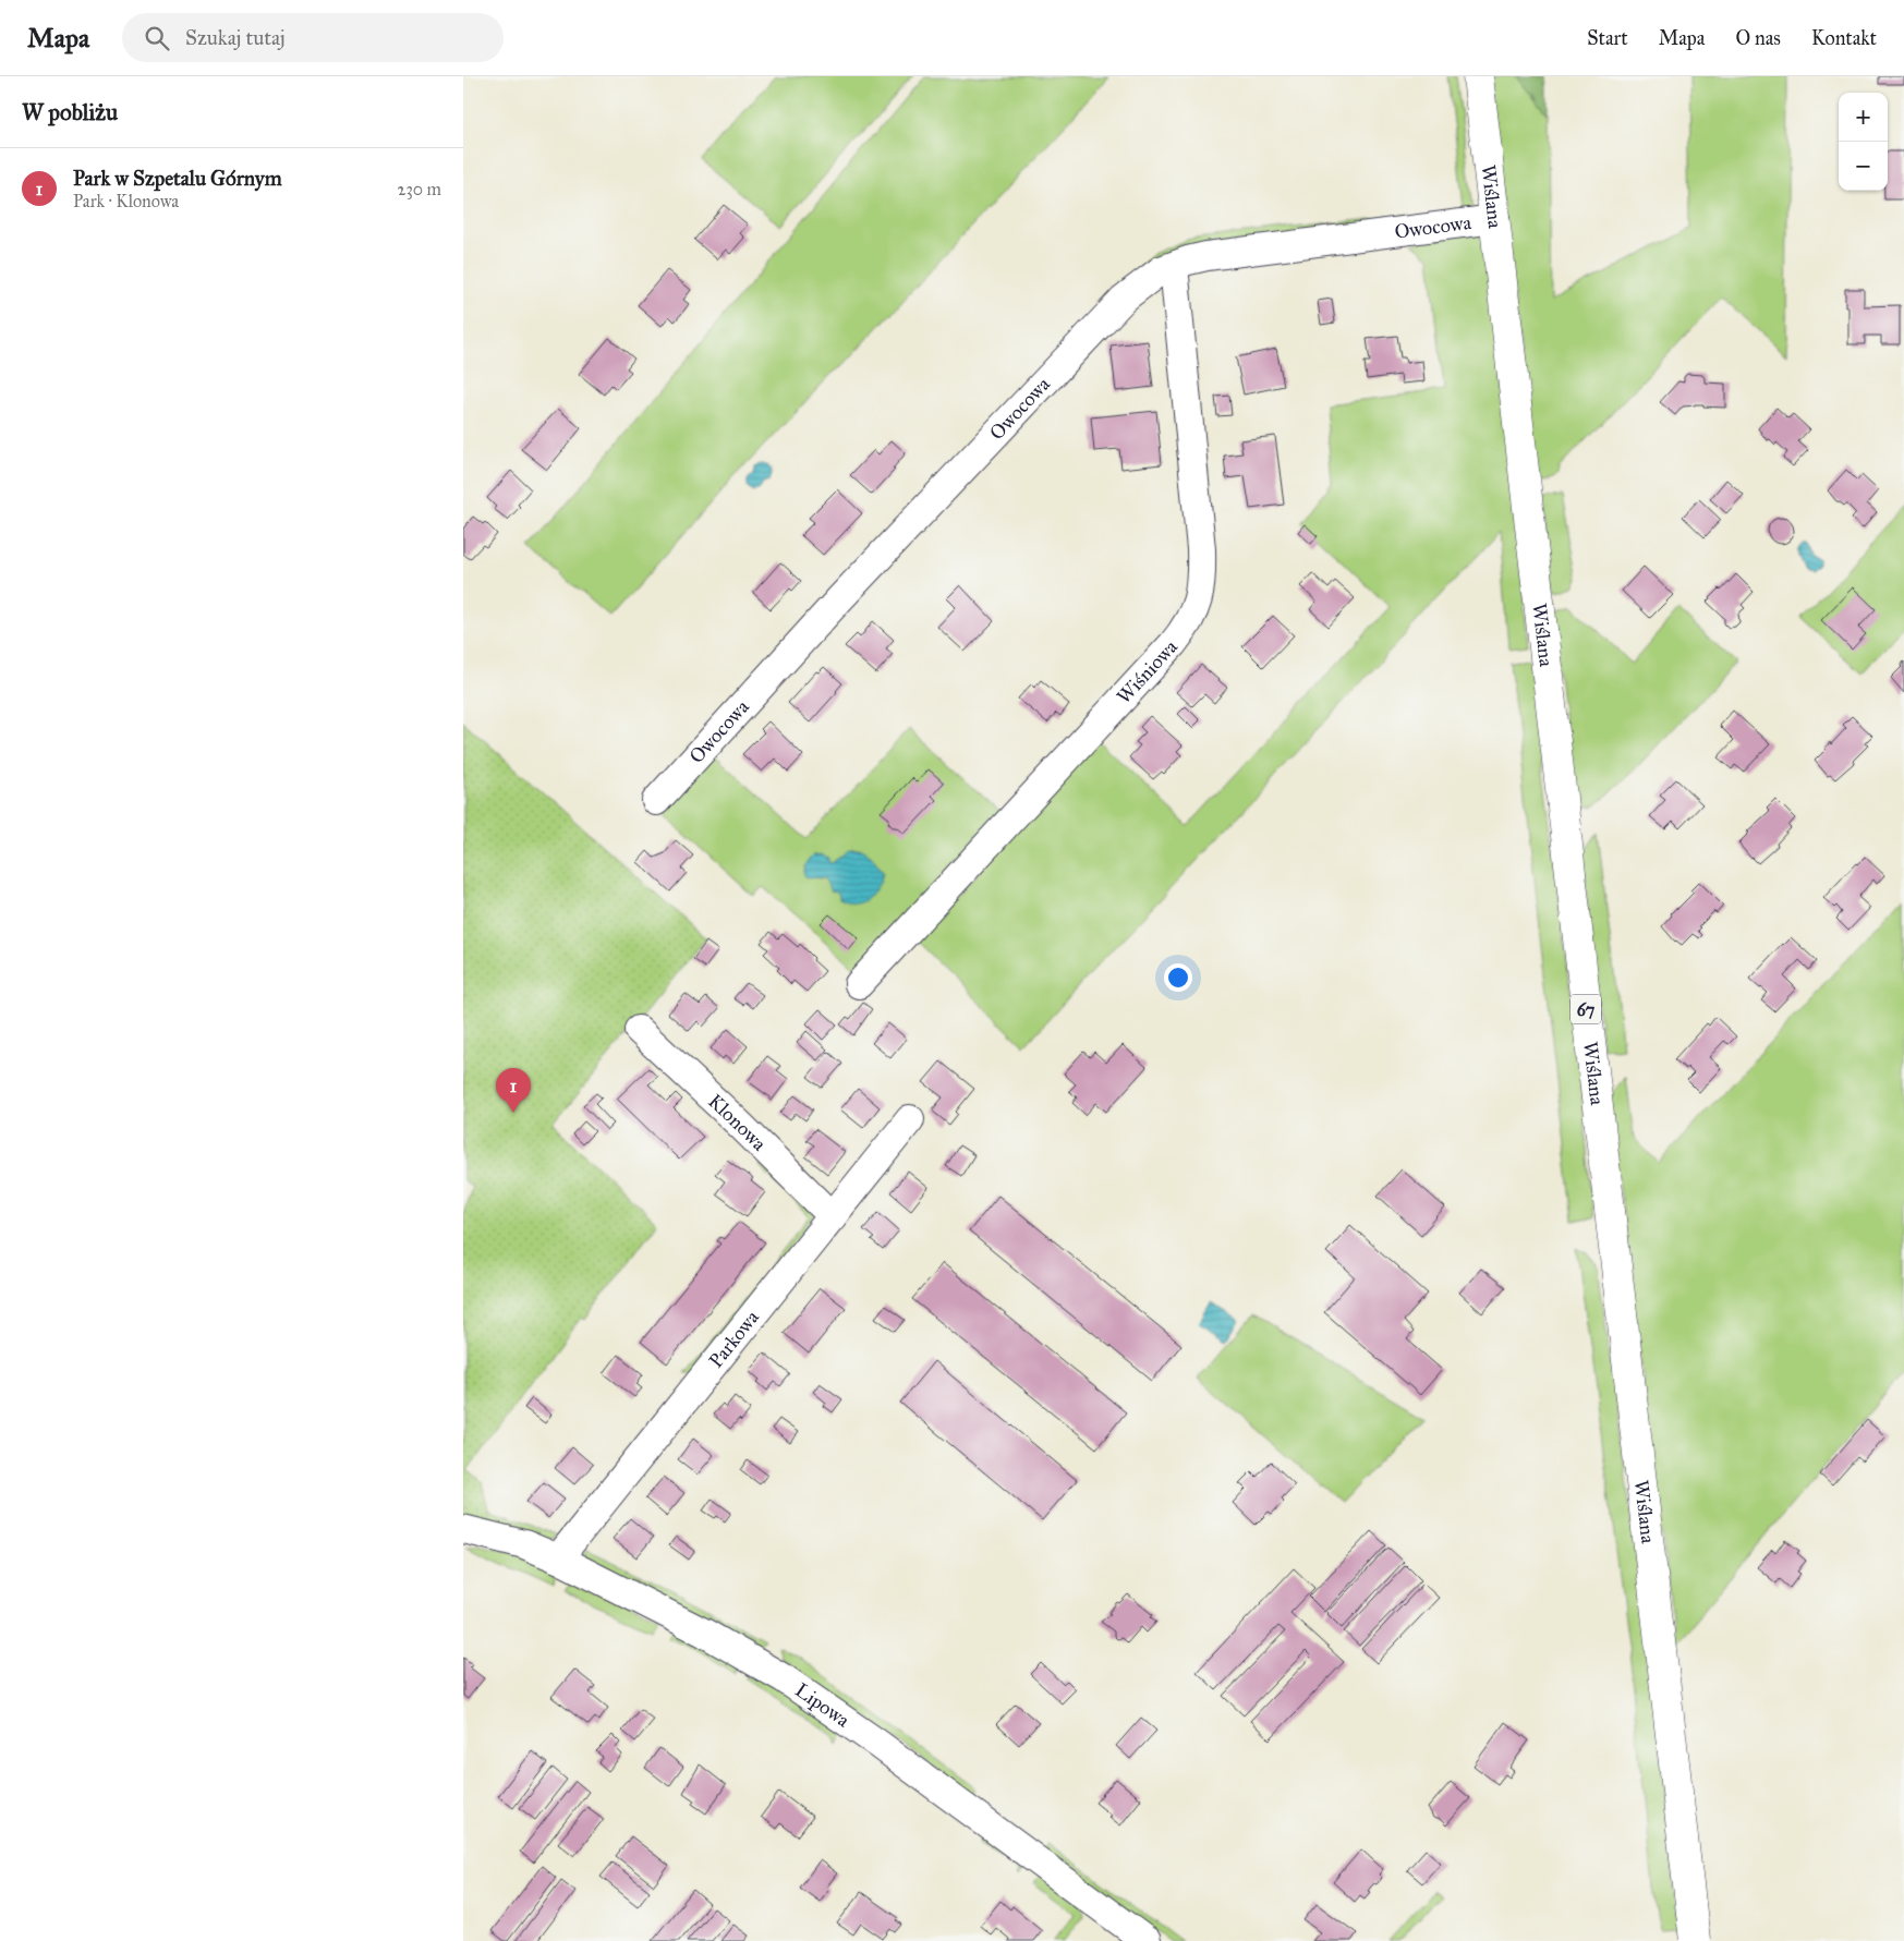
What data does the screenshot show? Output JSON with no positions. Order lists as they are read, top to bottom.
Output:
{
  "streets": {
    "main road": ["Wiślana", "67"],
    "street": [
      "Owocowa",
      "Wiśniowa",
      "Klonowa",
      "Parkowa",
      "Lipowa"
    ]
  },
  "crossings": [
    ["Wiślana", "Owocowa"],
    ["Owocowa", "Wiśniowa"],
    ["Klonowa", "Parkowa"],
    ["Parkowa", "Lipowa"]
  ],
  "page": {
    "header": "Mapa",
    "search": "Szukaj tutaj",
    "nav": [
      "Start",
      "Mapa",
      "O nas",
      "Kontakt"
    ],
    "heading": "W pobliżu",
    "map_buttons": ["+", "−"],
    "list": [
      {
        "mark": "1",
        "name": "Park w Szpetalu Górnym",
        "note": "Park · Klonowa",
        "value": "230 m"
      }
    ],
    "pins": "1"
  }
}
